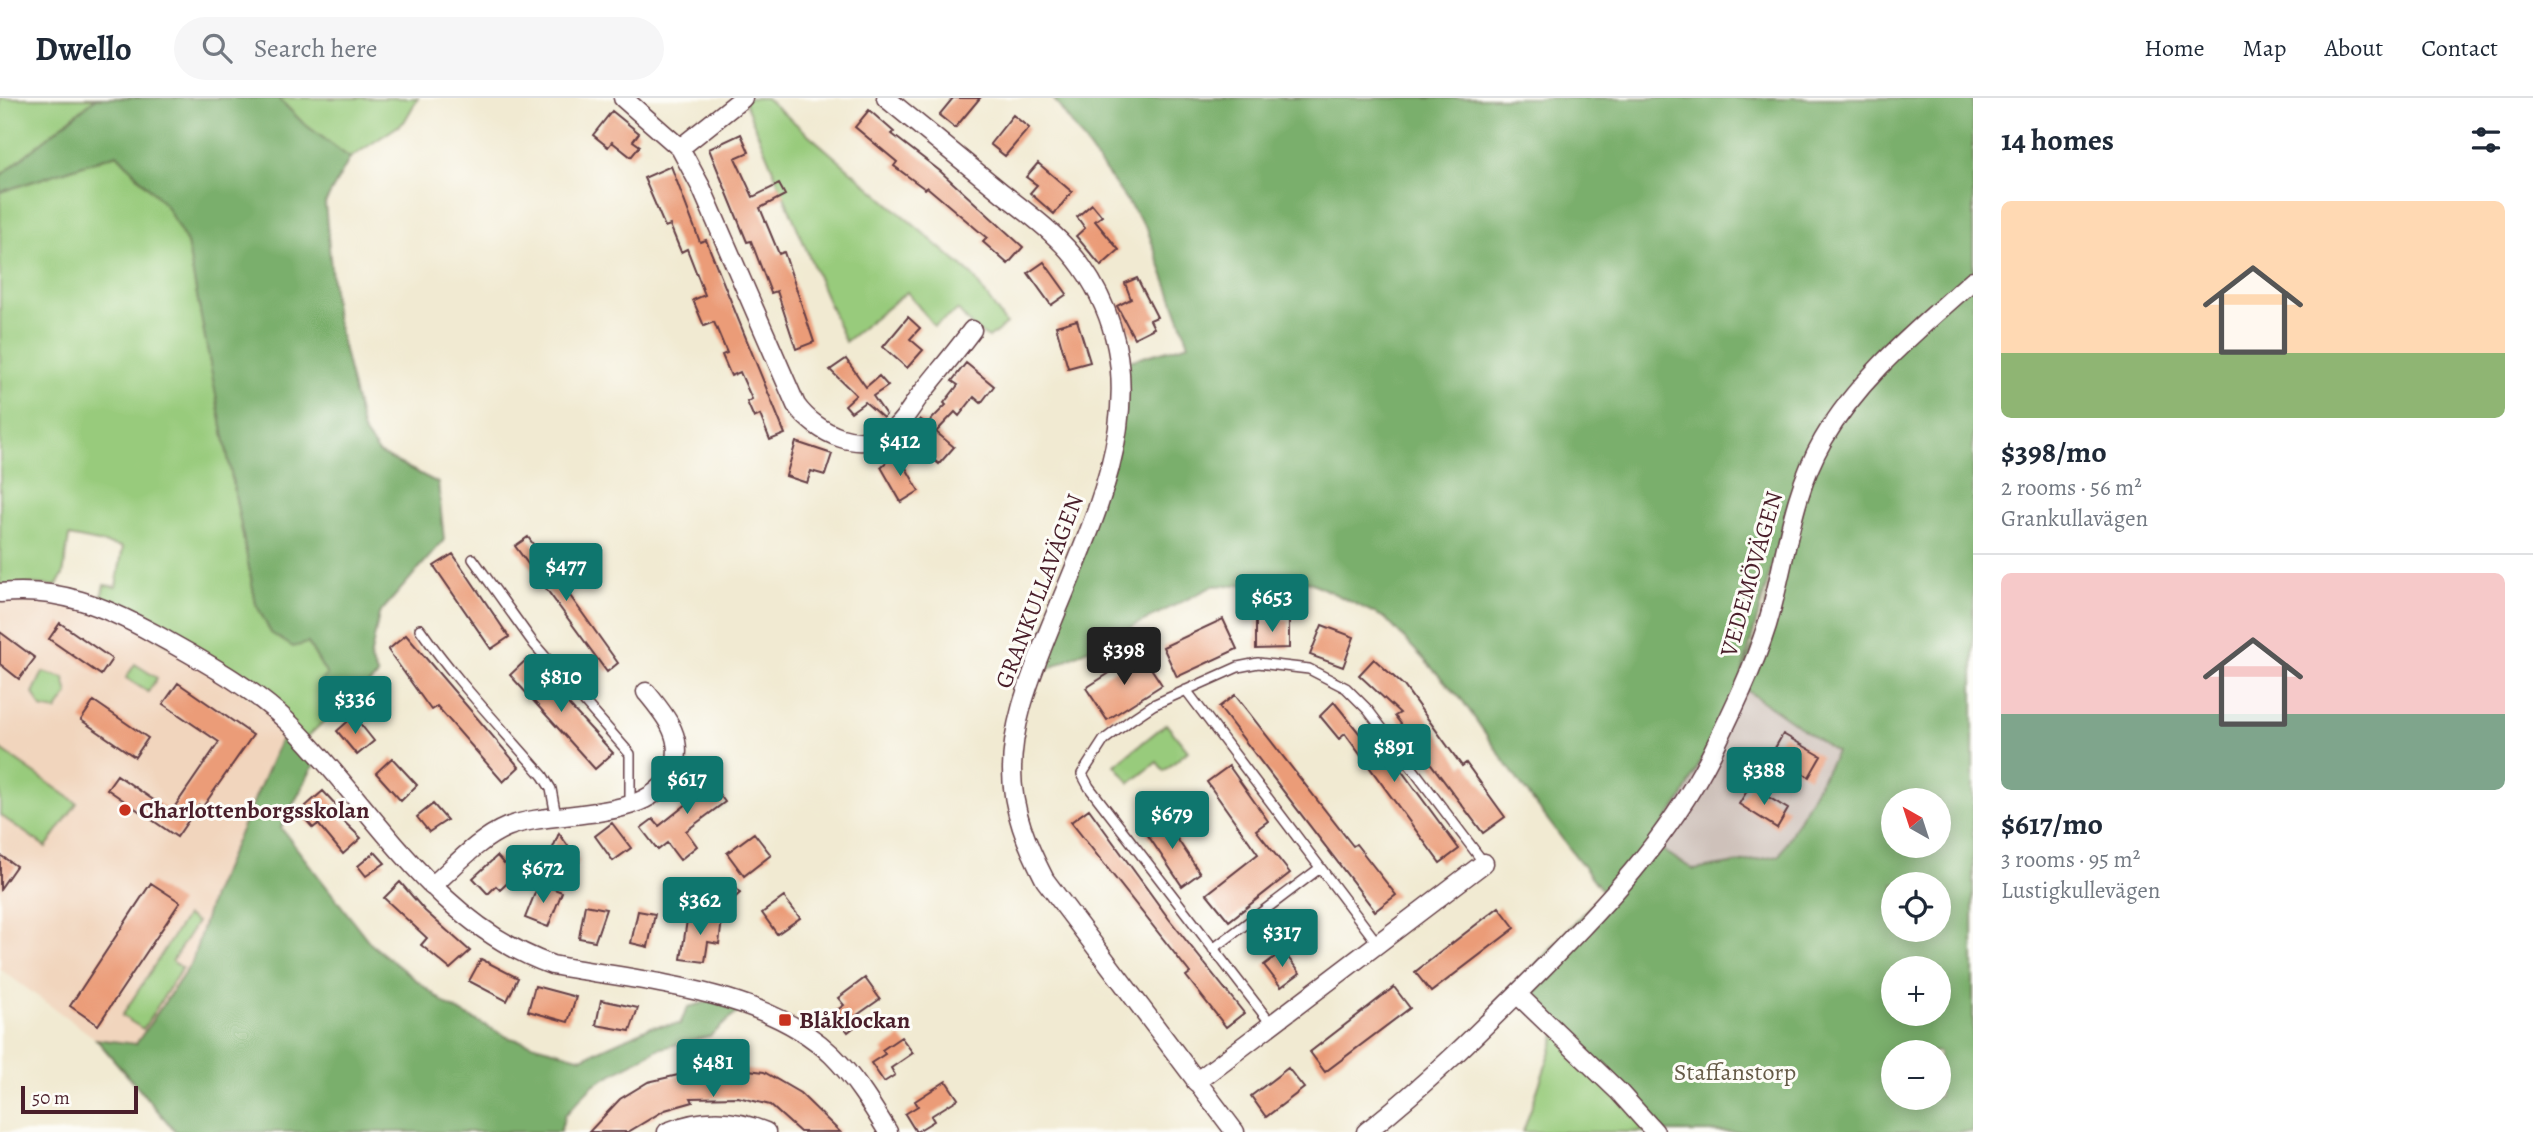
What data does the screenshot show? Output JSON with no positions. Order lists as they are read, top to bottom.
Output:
{
  "streets": {
    "street": ["VEDEMÖVÄGEN", "GRANKULLAVÄGEN"]
  },
  "parks": ["Staffanstorp"],
  "places": {
    "other": ["Charlottenborgsskolan"],
    "transit": ["Blåklockan"]
  },
  "scale_bar": "50 m",
  "north": "top left",
  "page": {
    "header": "Dwello",
    "search": "Search here",
    "nav": [
      "Home",
      "Map",
      "About",
      "Contact"
    ],
    "heading": "14 homes",
    "list": [
      {
        "name": "$398/mo",
        "note": "2 rooms · 56 m² · Grankullavägen"
      },
      {
        "name": "$617/mo",
        "note": "3 rooms · 95 m² · Lustigkullevägen"
      }
    ],
    "price": [
      "$412",
      "$477",
      "$653",
      "$398",
      "$810",
      "$336",
      "$891",
      "$388",
      "$617",
      "$679",
      "$672",
      "$362",
      "$317",
      "$481"
    ],
    "map_buttons": ["+", "−"],
    "scale": "50 m"
  }
}
